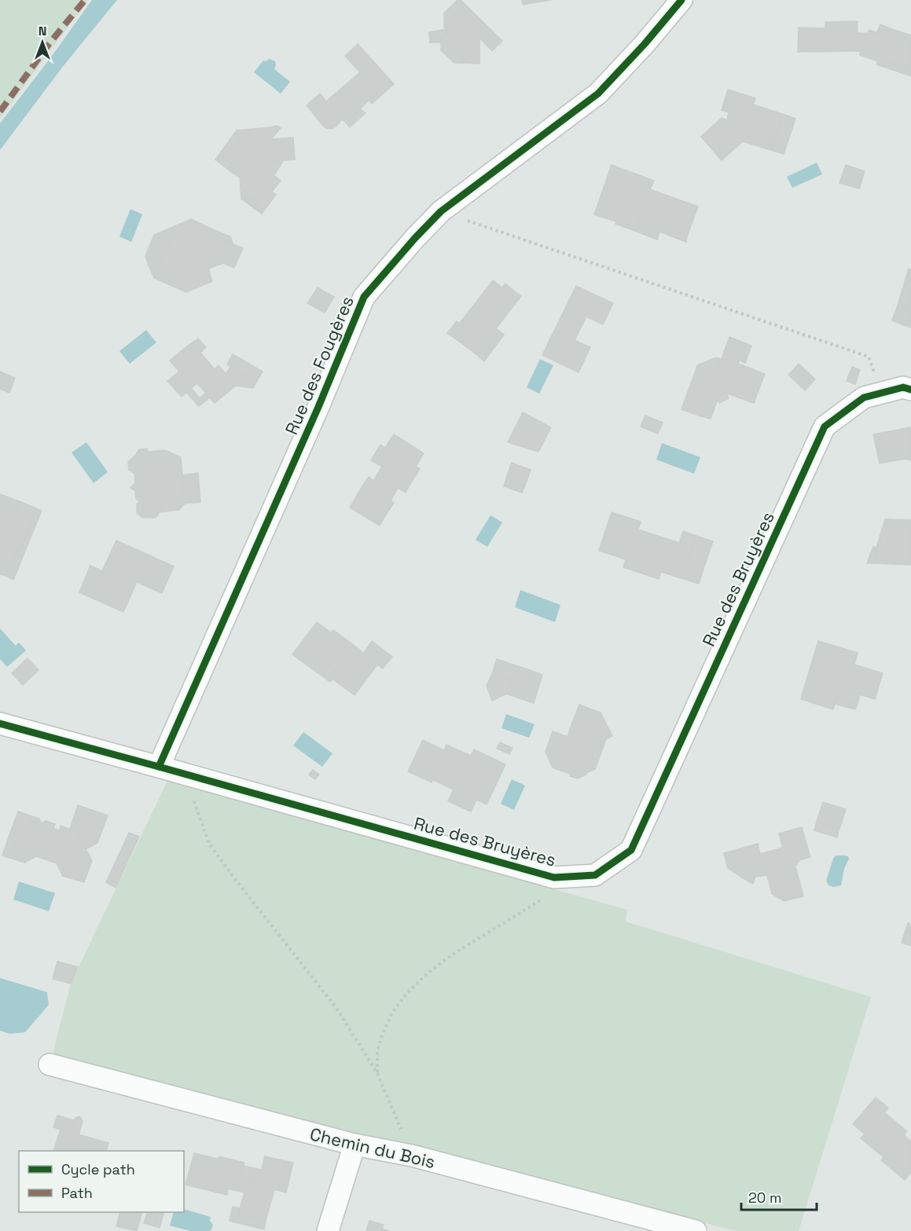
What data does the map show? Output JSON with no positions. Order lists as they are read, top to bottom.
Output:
{
  "streets": {
    "street": ["Rue des Fougères", "Rue des Bruyères", "Chemin du Bois"]
  },
  "crossings": [
    ["Rue des Fougères", "Rue des Bruyères"]
  ],
  "legend": ["Cycle path", "Path"],
  "scale_bar": "20 m",
  "north": "top"
}
